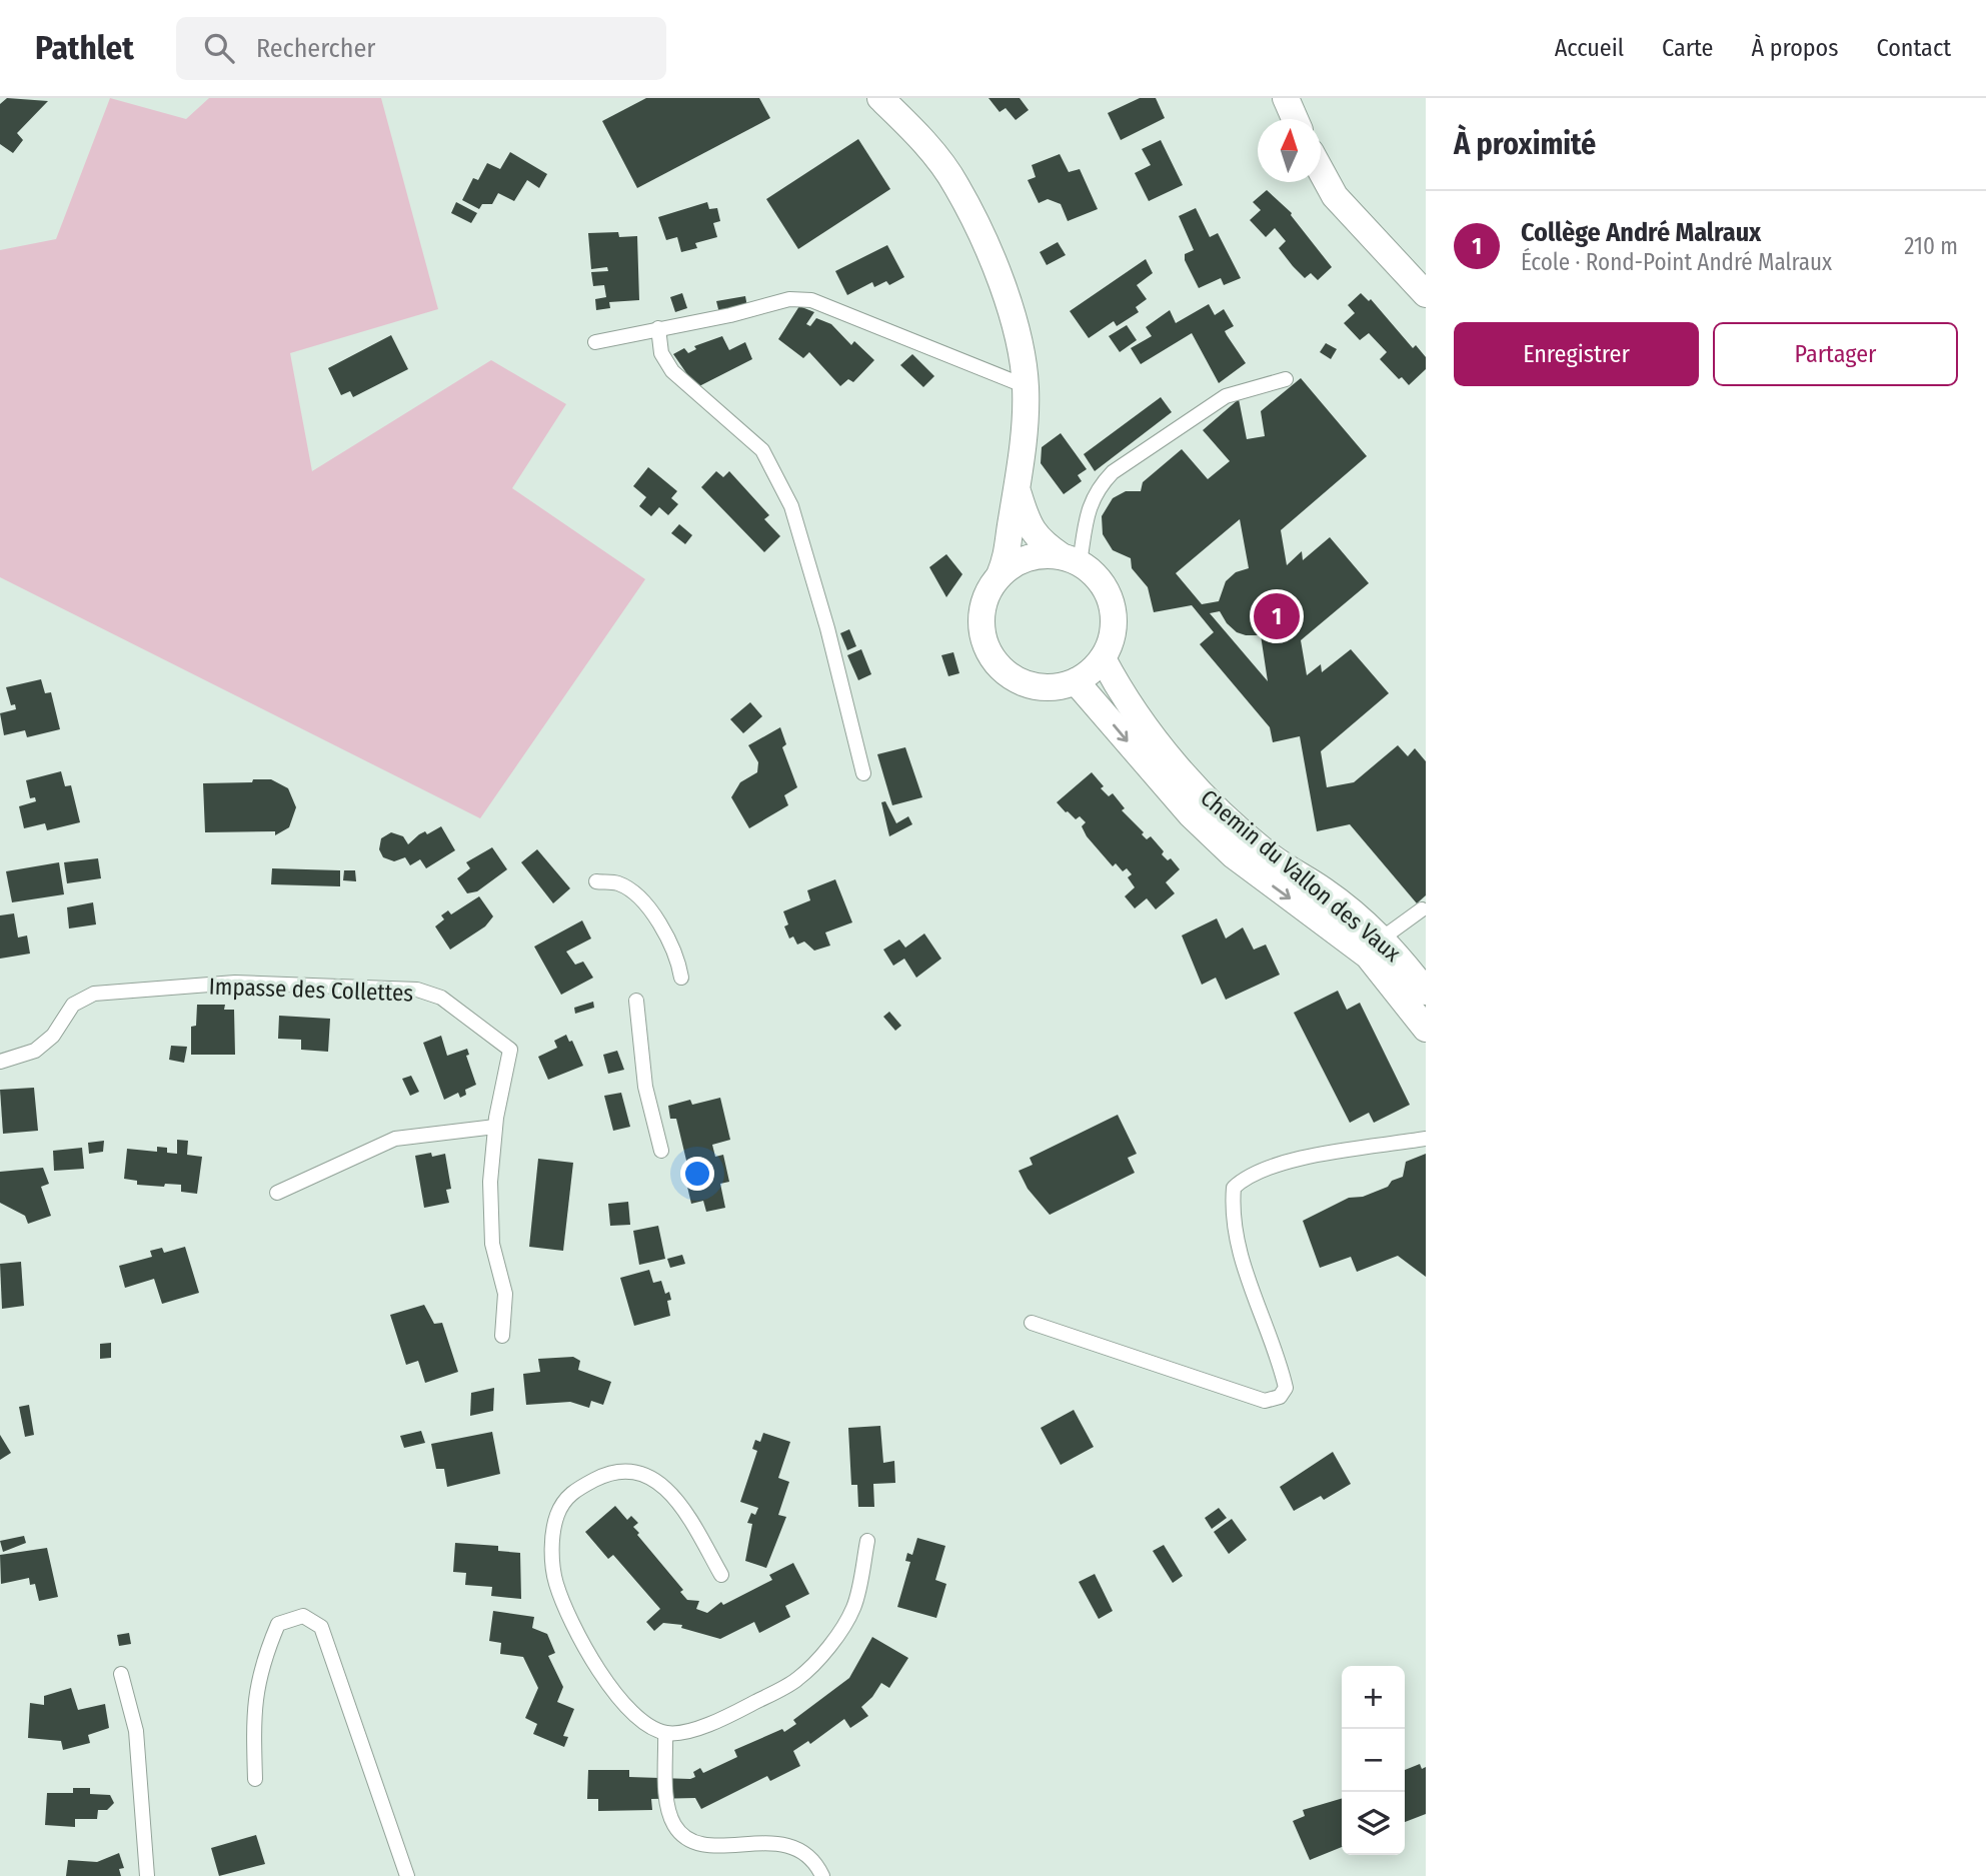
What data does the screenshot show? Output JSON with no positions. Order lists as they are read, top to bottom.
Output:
{
  "streets": {
    "street": ["Chemin du Vallon des Vaux"],
    "lane": ["Impasse des Collettes"]
  },
  "north": "top",
  "page": {
    "header": "Pathlet",
    "search": "Rechercher",
    "nav": [
      "Accueil",
      "Carte",
      "À propos",
      "Contact"
    ],
    "heading": "À proximité",
    "list": [
      {
        "mark": "1",
        "name": "Collège André Malraux",
        "note": "École · Rond-Point André Malraux",
        "value": "210 m"
      }
    ],
    "buttons": ["Enregistrer", "Partager"],
    "pins": "1",
    "map_buttons": ["+", "−"]
  }
}
